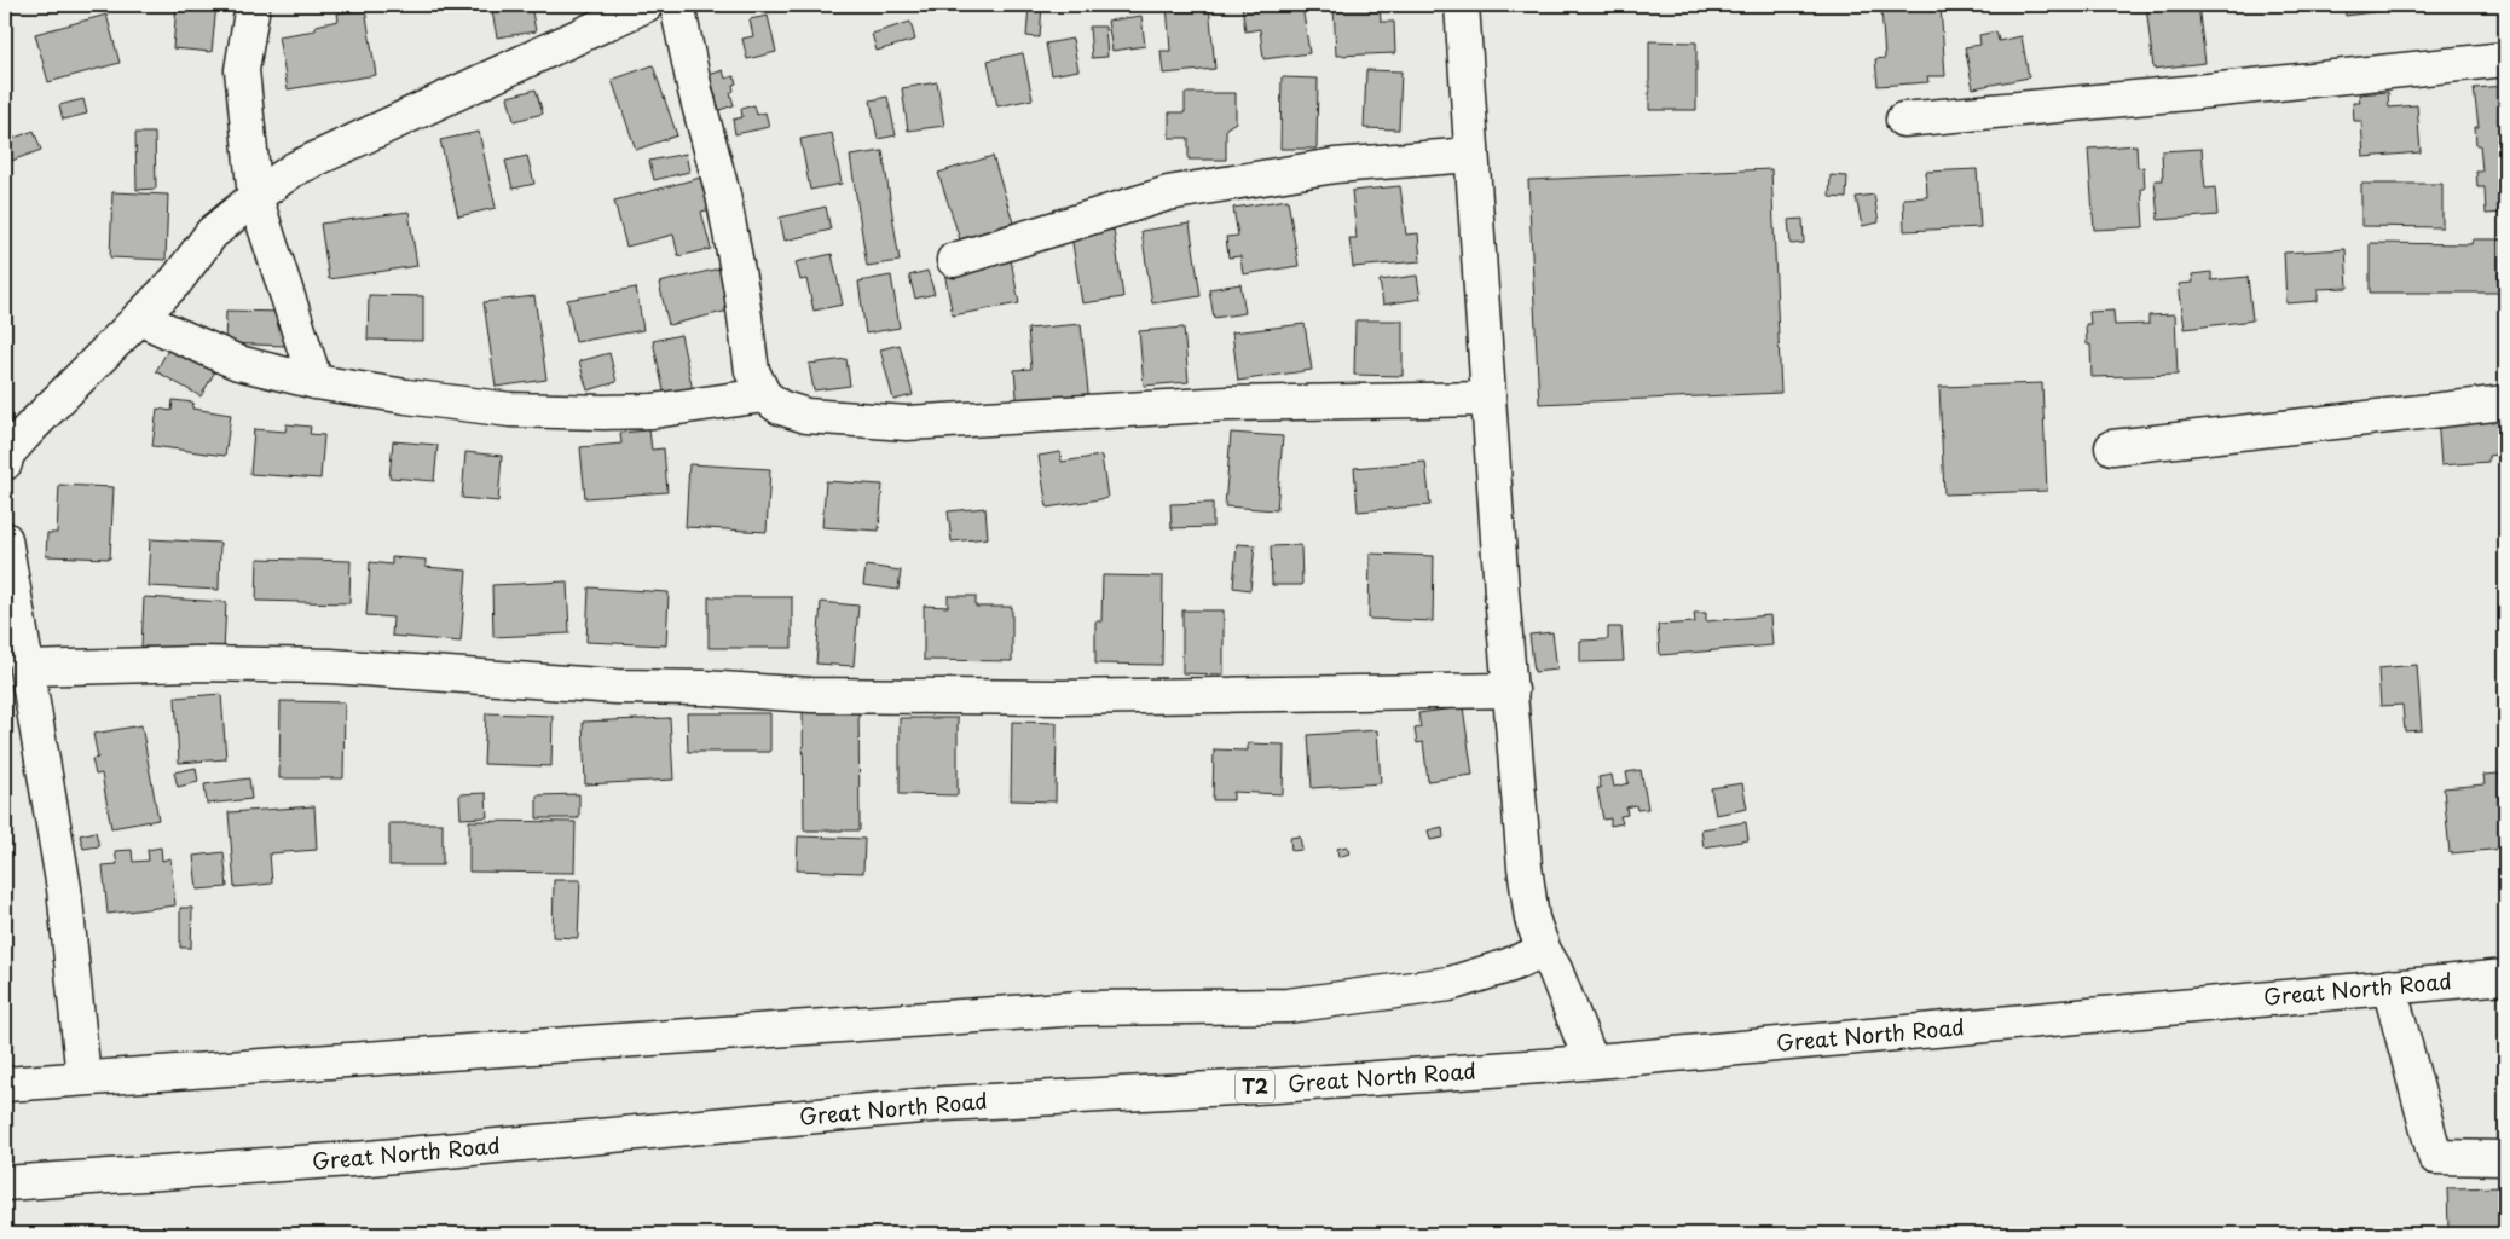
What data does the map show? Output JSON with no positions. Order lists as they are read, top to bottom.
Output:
{
  "streets": {
    "main road": ["Great North Road", "T2"]
  }
}
